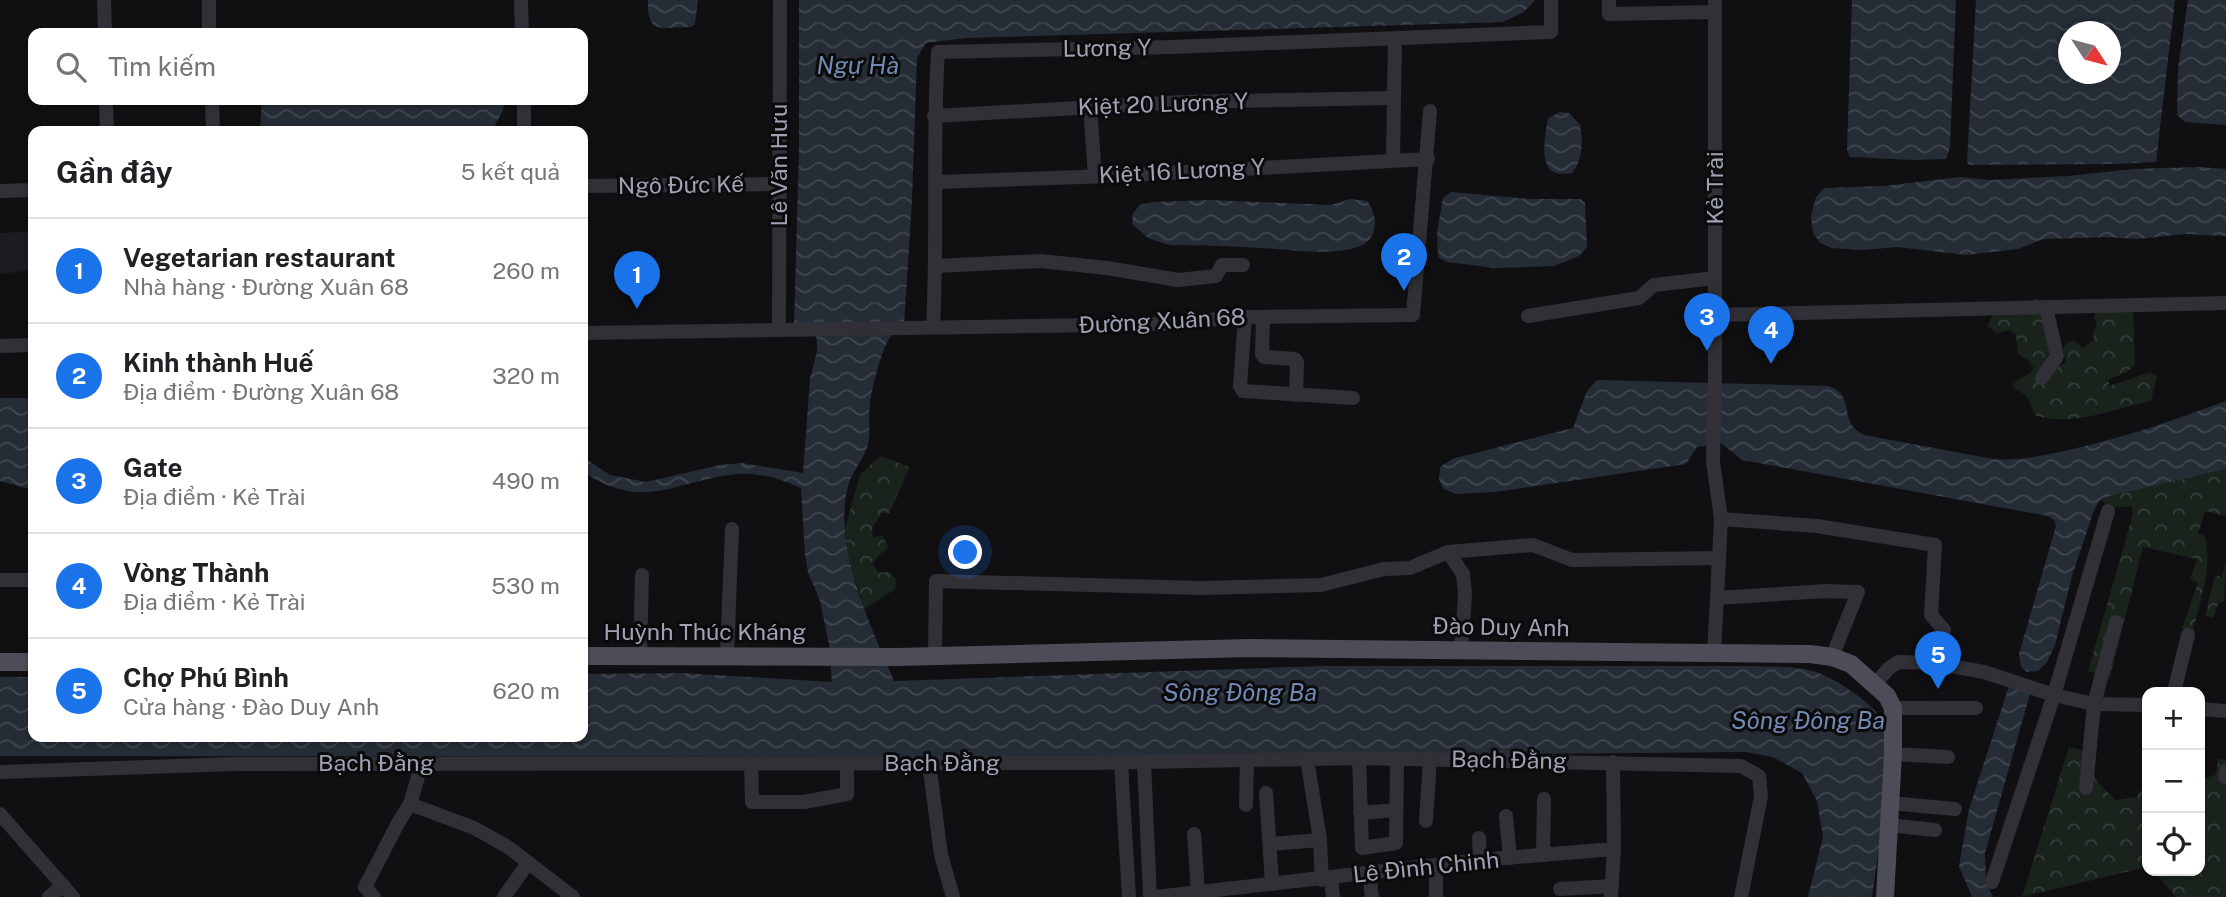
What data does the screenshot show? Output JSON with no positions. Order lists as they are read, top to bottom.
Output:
{
  "streets": {
    "main road": ["Đào Duy Anh", "Huỳnh Thúc Kháng"],
    "street": [
      "Lương Y",
      "Kiệt 20 Lương Y",
      "Lê Văn Hưu",
      "Kiệt 16 Lương Y",
      "Ngô Đức Kế",
      "Kẻ Trài",
      "Đường Xuân 68",
      "Bạch Đằng",
      "Lê Đình Chinh"
    ]
  },
  "crossings": [
    ["Lương Y", "Kiệt 20 Lương Y"],
    ["Lương Y", "Kiệt 16 Lương Y"],
    ["Lương Y", "Đường Xuân 68"],
    ["Lê Văn Hưu", "Ngô Đức Kế"],
    ["Lê Văn Hưu", "Đường Xuân 68"],
    ["Kiệt 16 Lương Y", "Đường Xuân 68"],
    ["Đào Duy Anh", "Huỳnh Thúc Kháng"],
    ["Bạch Đằng", "Lê Đình Chinh"]
  ],
  "water": ["Ngự Hà", "Sông Đông Ba"],
  "north": "bottom right",
  "page": {
    "search": "Tìm kiếm",
    "heading": ["Gần đây", "5 kết quả"],
    "list": [
      {
        "mark": "1",
        "name": "Vegetarian restaurant",
        "note": "Nhà hàng · Đường Xuân 68",
        "value": "260 m"
      },
      {
        "mark": "2",
        "name": "Kinh thành Huế",
        "note": "Địa điểm · Đường Xuân 68",
        "value": "320 m"
      },
      {
        "mark": "3",
        "name": "Gate",
        "note": "Địa điểm · Kẻ Trài",
        "value": "490 m"
      },
      {
        "mark": "4",
        "name": "Vòng Thành",
        "note": "Địa điểm · Kẻ Trài",
        "value": "530 m"
      },
      {
        "mark": "5",
        "name": "Chợ Phú Bình",
        "note": "Cửa hàng · Đào Duy Anh",
        "value": "620 m"
      }
    ],
    "pins": [
      "2",
      "1",
      "3",
      "4",
      "5"
    ],
    "map_buttons": ["+", "−"]
  }
}
